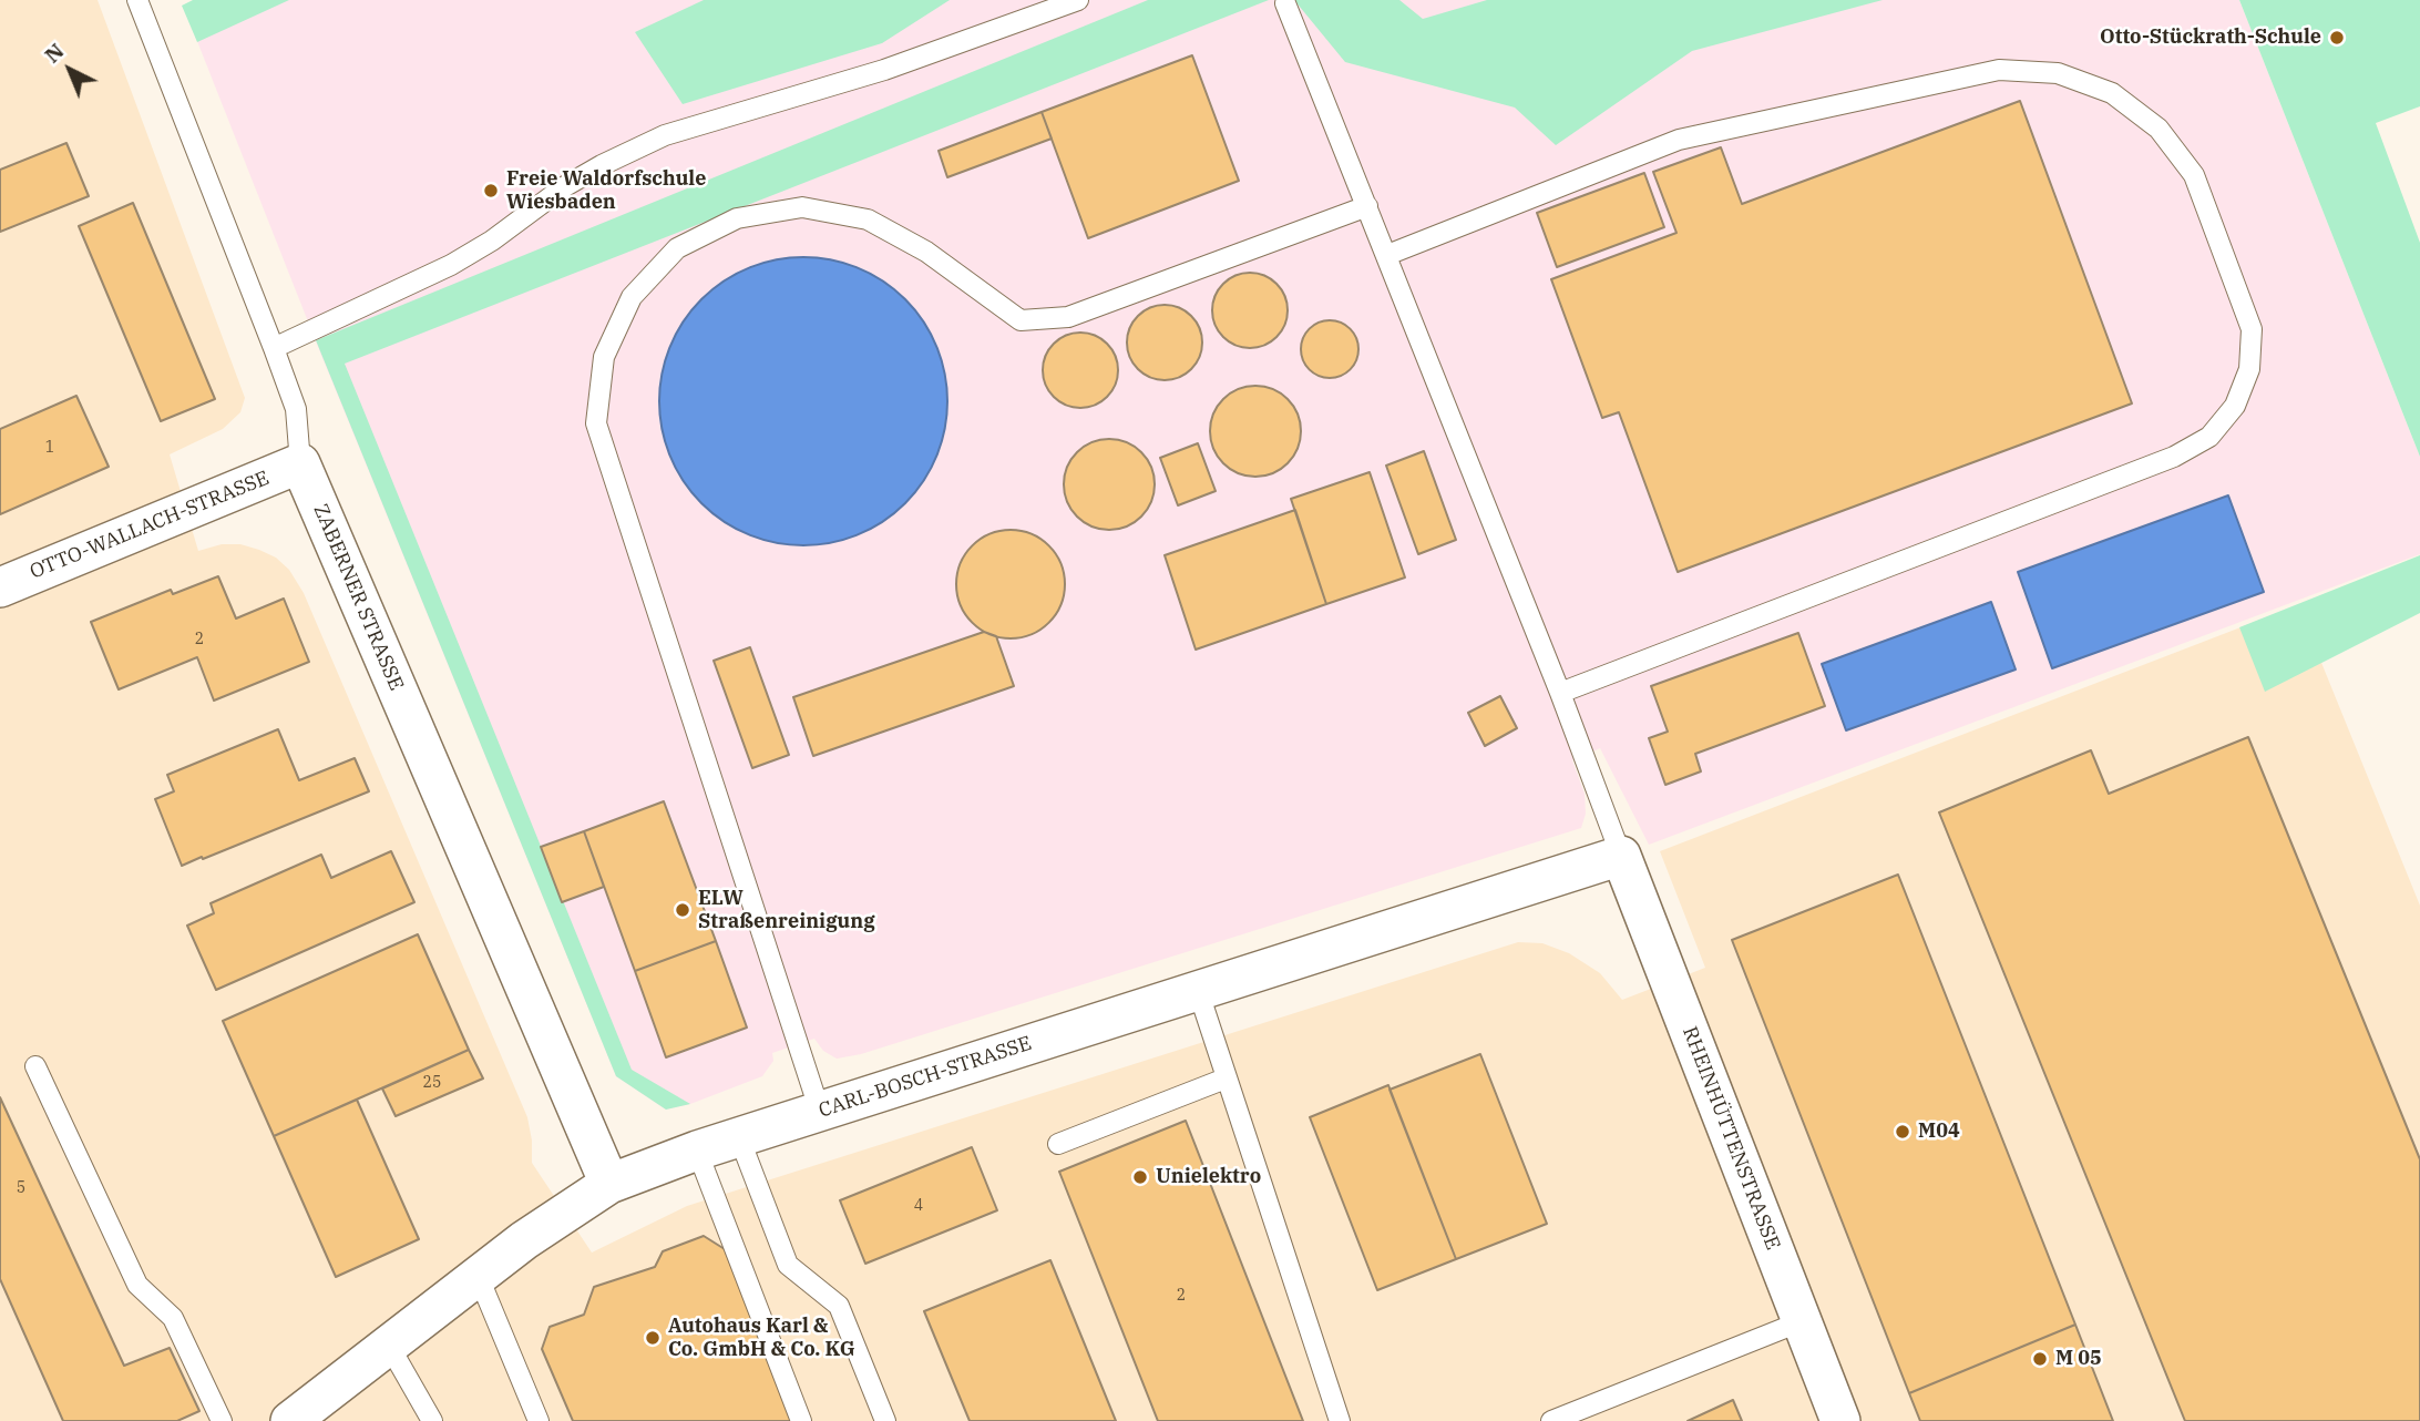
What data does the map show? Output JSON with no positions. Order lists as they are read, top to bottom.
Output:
{
  "streets": {
    "street": [
      "OTTO-WALLACH-STRASSE",
      "ZABERNER STRASSE",
      "CARL-BOSCH-STRASSE",
      "RHEINHÜTTENSTRASSE"
    ]
  },
  "crossings": [
    ["OTTO-WALLACH-STRASSE", "ZABERNER STRASSE"],
    ["ZABERNER STRASSE", "CARL-BOSCH-STRASSE"],
    ["CARL-BOSCH-STRASSE", "RHEINHÜTTENSTRASSE"]
  ],
  "places": [
    "Otto-Stückrath-Schule",
    "Freie Waldorfschule Wiesbaden",
    "ELW Straßenreinigung",
    "M04",
    "Unielektro",
    "Autohaus Karl & Co. GmbH & Co. KG",
    "M 05"
  ],
  "house_numbers": [
    "1",
    "2",
    "25",
    "5",
    "4",
    "2"
  ],
  "north": "top left"
}
